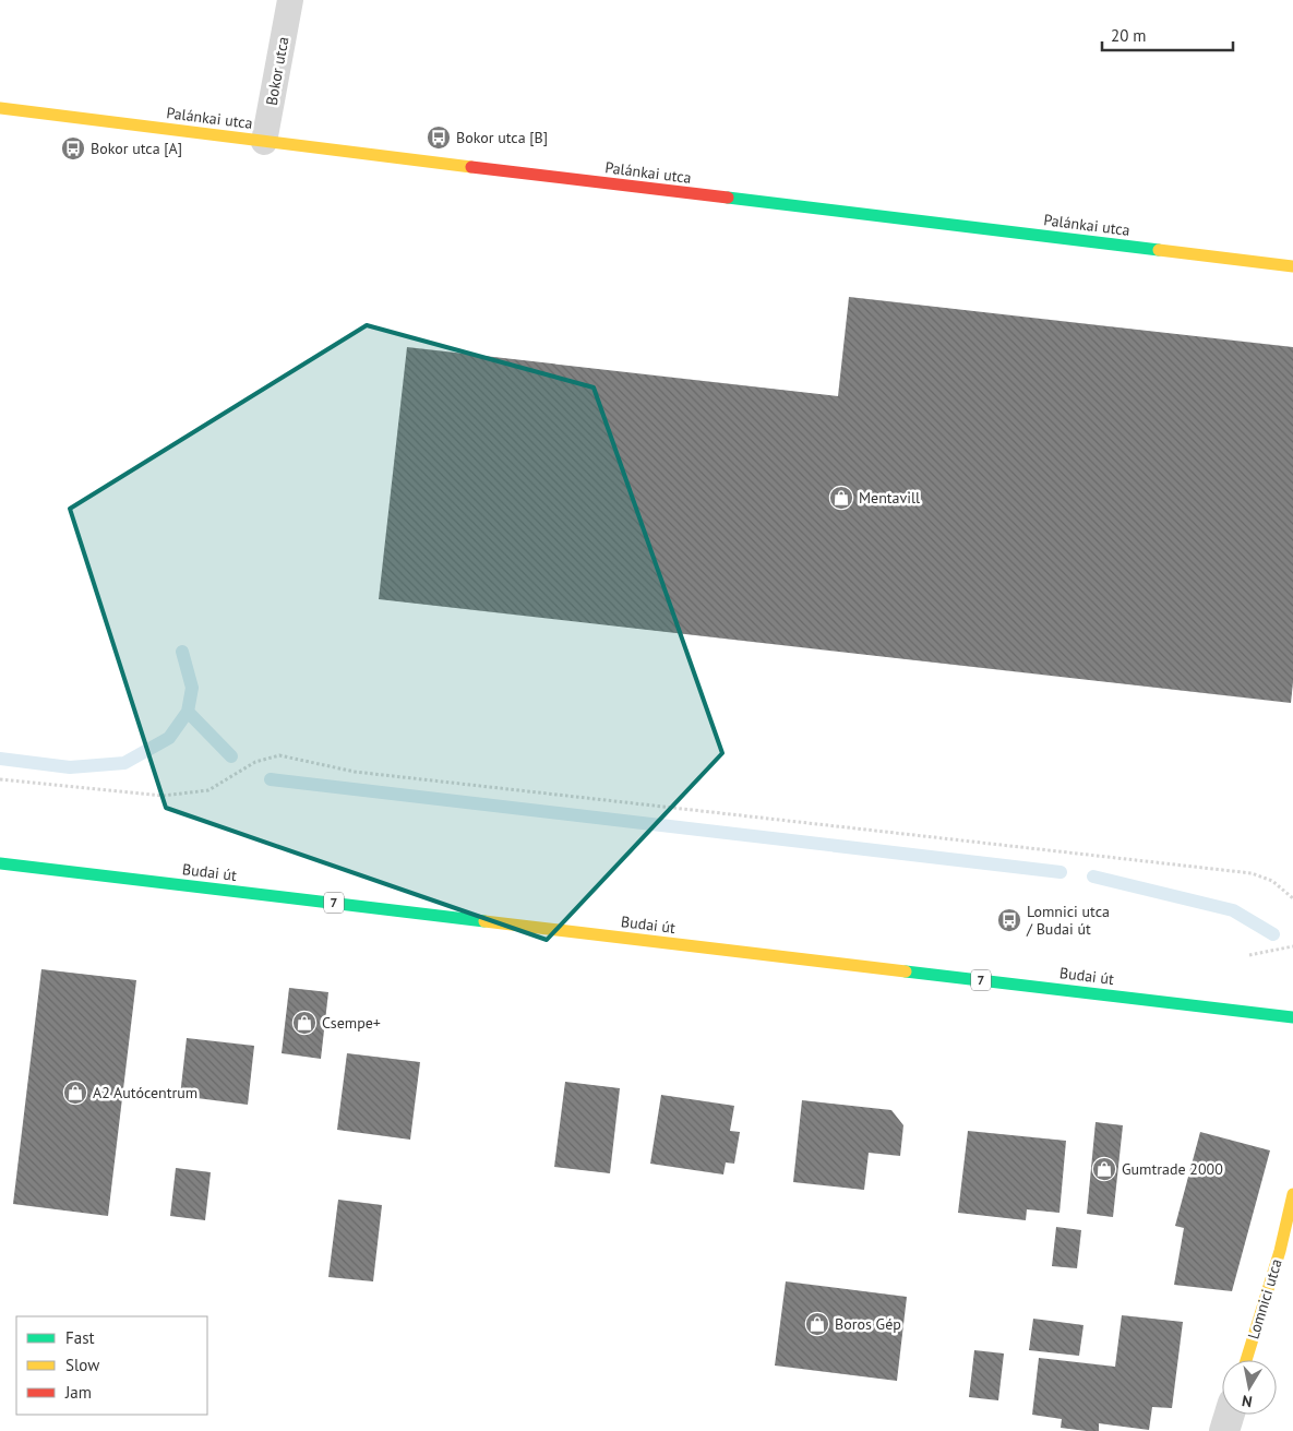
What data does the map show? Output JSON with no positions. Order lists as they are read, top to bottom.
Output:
{
  "streets": {
    "street": [
      "Palánkai utca",
      "Budai út",
      "7",
      "Lomnici utca"
    ],
    "lane": ["Bokor utca"]
  },
  "crossings": [
    ["Bokor utca", "Palánkai utca"]
  ],
  "places": {
    "bus stop": ["Bokor utca [B]", "Bokor utca [A]", "Lomnici utca / Budai út"],
    "shop": [
      "Mentavill",
      "Csempe+",
      "A2 Autócentrum",
      "Gumtrade 2000",
      "Boros Gép"
    ]
  },
  "legend": ["Fast", "Slow", "Jam"],
  "scale_bar": "20 m",
  "north": "bottom"
}
